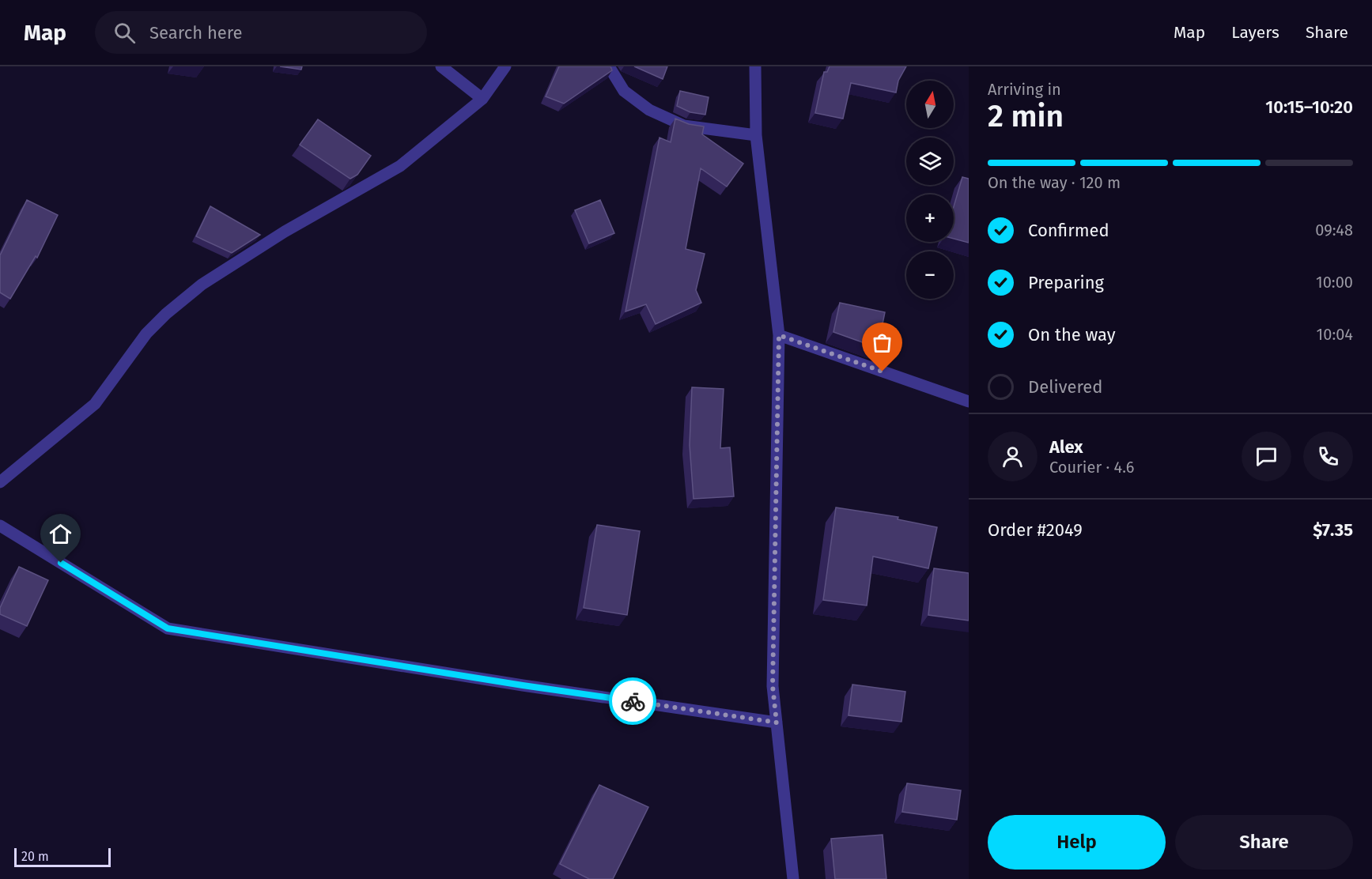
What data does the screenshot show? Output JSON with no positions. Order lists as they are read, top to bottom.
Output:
{
  "scale_bar": "20 m",
  "north": "top",
  "page": {
    "header": "Map",
    "search": "Search here",
    "nav": ["Map", "Layers", "Share"],
    "heading": ["2 min", "Arriving in", "10:15–10:20"],
    "panel": [
      "Alex",
      "Courier · 4.6",
      "Order #2049",
      "$7.35"
    ],
    "map_buttons": ["+", "−"],
    "bar": "On the way · 120 m",
    "list": [
      ["Confirmed", "09:48"],
      ["Preparing", "10:00"],
      ["On the way", "10:04"],
      "Delivered"
    ],
    "buttons": ["Help", "Share"],
    "scale": "20 m"
  }
}
